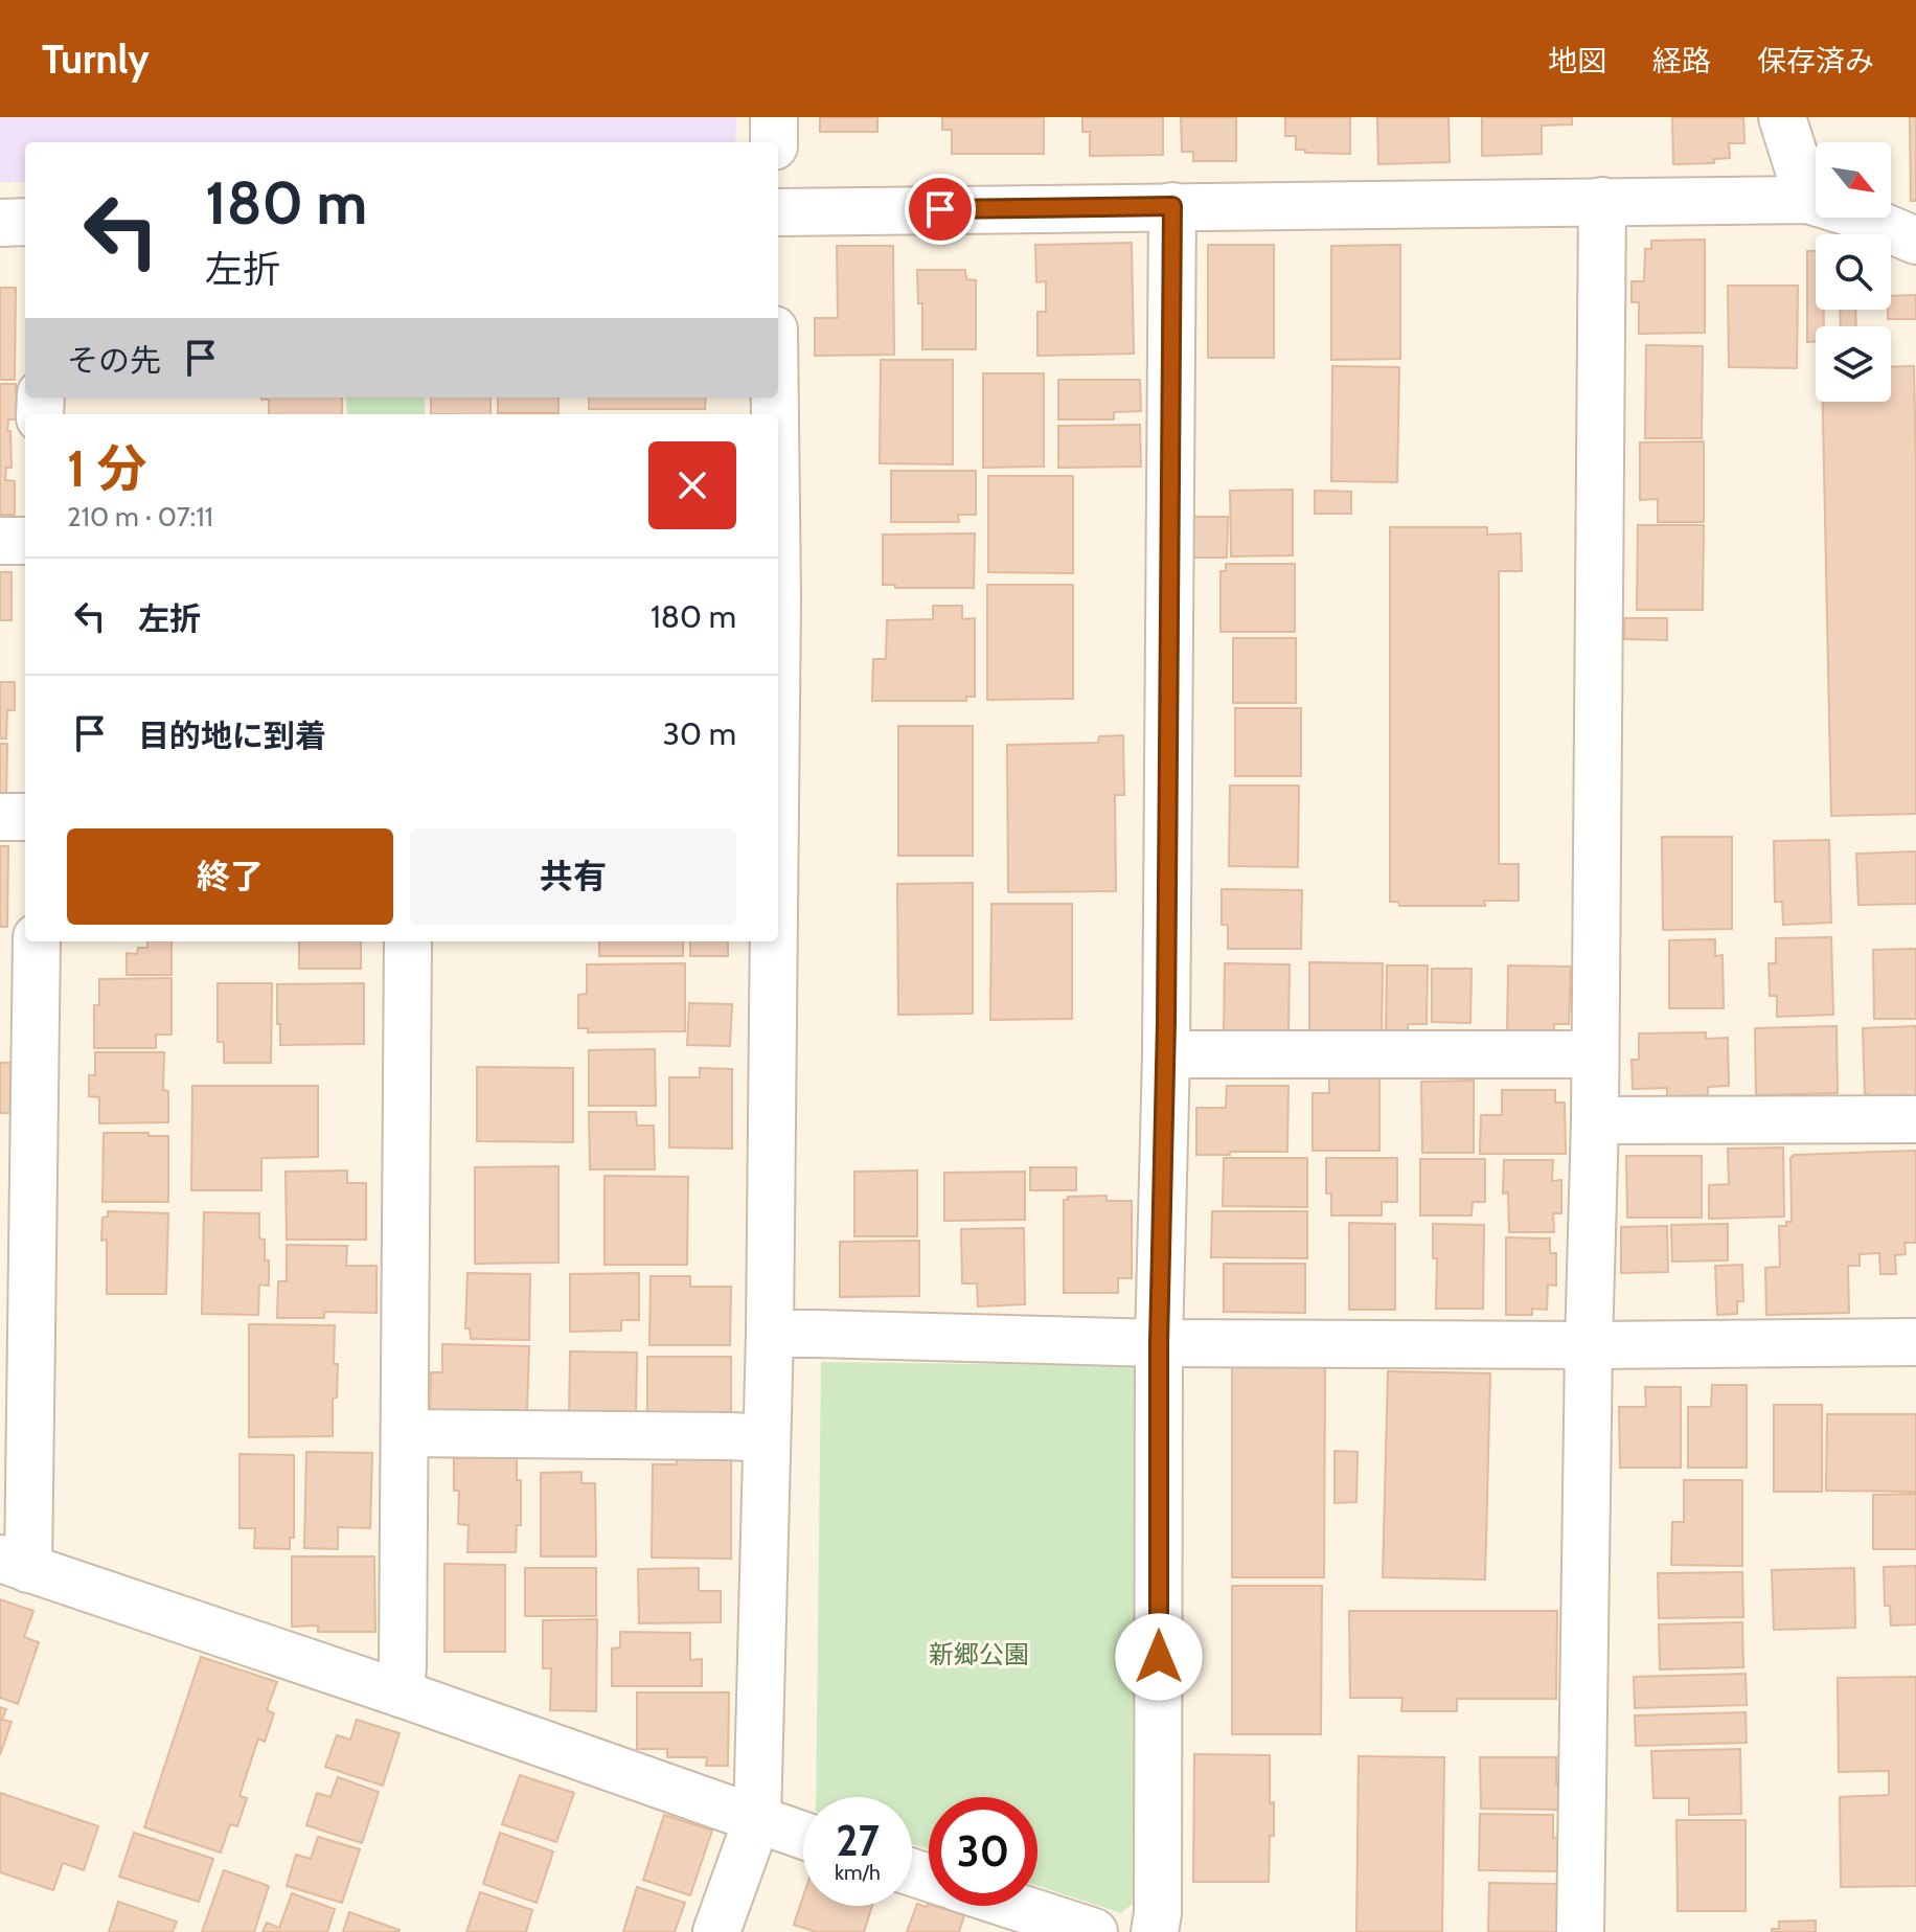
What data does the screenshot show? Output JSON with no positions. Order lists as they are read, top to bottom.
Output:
{
  "parks": ["新郷公園"],
  "north": "bottom right",
  "page": {
    "header": "Turnly",
    "nav": ["地図", "経路", "保存済み"],
    "turn": ["180 m", "左折"],
    "then": "その先",
    "heading": ["1 分", "210 m · 07:11"],
    "list": [
      {
        "name": "左折",
        "value": "180 m"
      },
      {
        "name": "目的地に到着",
        "value": "30 m"
      }
    ],
    "buttons": ["終了", "共有"],
    "speed": "27 km/h",
    "limit": "30"
  }
}
